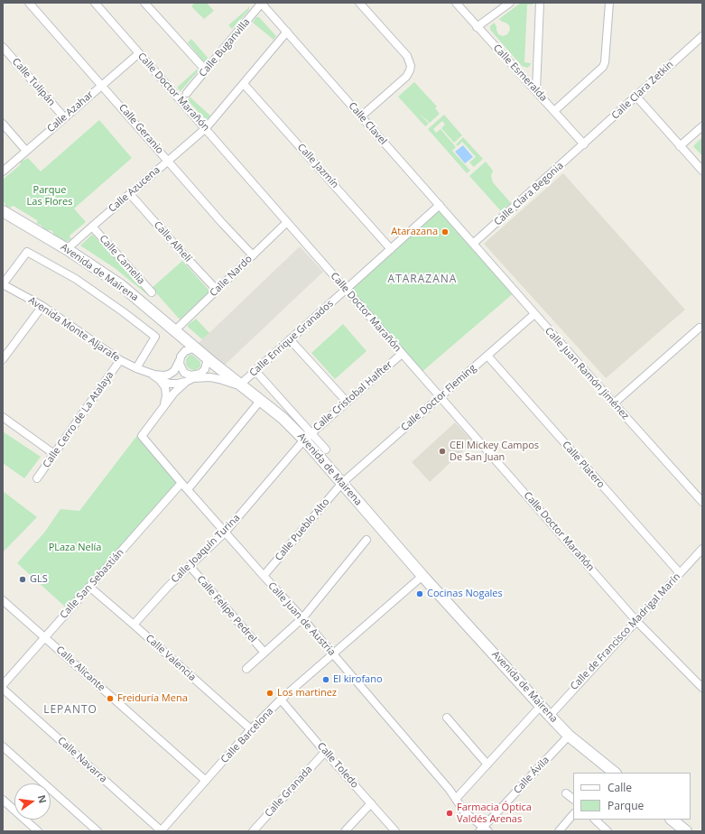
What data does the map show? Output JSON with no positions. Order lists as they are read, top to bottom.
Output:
{
  "streets": {
    "street": [
      "Calle Buganvilla",
      "Calle Esmeralda",
      "Calle Tulipán",
      "Calle Clara Zetkin",
      "Calle Doctor Marañón",
      "Calle Azahar",
      "Calle Clavel",
      "Calle Geranio",
      "Calle Jazmín",
      "Calle Azucena",
      "Calle Clara Begonia",
      "Calle Alhelí",
      "Calle Camelia",
      "Avenida de Mairena",
      "Calle Nardo",
      "Avenida Monte Aljarafe",
      "Calle Enrique Granados",
      "Calle Juan Ramón Jiménez",
      "Calle Cristobal Halfter",
      "Calle Doctor Fleming",
      "Calle Cerro de La Atalaya",
      "Calle Platero",
      "Calle Pueblo Alto",
      "Calle Joaquín Turina",
      "Calle San Sebastián",
      "Calle Felipe Pedrel",
      "Calle Juan de Austria",
      "Calle de Francisco Madrigal Marín",
      "Calle Valencia",
      "Calle Alicante",
      "Calle Barcelona",
      "Calle Navarra",
      "Calle Toledo",
      "Calle Ávila",
      "Calle Granada"
    ]
  },
  "crossings": [
    ["Calle Buganvilla", "Calle Clavel"],
    ["Calle Esmeralda", "Calle Clara Zetkin"],
    ["Calle Esmeralda", "Calle Clara Begonia"],
    ["Calle Tulipán", "Calle Azahar"],
    ["Calle Clara Zetkin", "Calle Clara Begonia"],
    ["Calle Doctor Marañón", "Calle Azahar"],
    ["Calle Doctor Marañón", "Calle Azucena"],
    ["Calle Doctor Marañón", "Calle Nardo"],
    ["Calle Doctor Marañón", "Calle Enrique Granados"],
    ["Calle Doctor Marañón", "Calle Cristobal Halfter"],
    ["Calle Doctor Marañón", "Calle Doctor Fleming"],
    ["Calle Doctor Marañón", "Calle de Francisco Madrigal Marín"],
    ["Calle Azahar", "Calle Geranio"],
    ["Calle Clavel", "Calle Azucena"],
    ["Calle Clavel", "Calle Clara Begonia"],
    ["Calle Clavel", "Calle Enrique Granados"],
    ["Calle Clavel", "Calle Juan Ramón Jiménez"],
    ["Calle Geranio", "Calle Azucena"],
    ["Calle Geranio", "Calle Nardo"],
    ["Calle Jazmín", "Calle Azucena"],
    ["Calle Jazmín", "Calle Enrique Granados"],
    ["Calle Azucena", "Calle Alhelí"],
    ["Calle Azucena", "Calle Camelia"],
    ["Calle Azucena", "Avenida de Mairena"],
    ["Calle Clara Begonia", "Calle Juan Ramón Jiménez"],
    ["Calle Alhelí", "Calle Nardo"],
    ["Avenida de Mairena", "Calle Nardo"],
    ["Avenida de Mairena", "Calle Enrique Granados"],
    ["Avenida de Mairena", "Calle Cristobal Halfter"],
    ["Avenida de Mairena", "Calle Doctor Fleming"],
    ["Avenida de Mairena", "Calle Pueblo Alto"],
    ["Avenida de Mairena", "Calle Joaquín Turina"],
    ["Avenida de Mairena", "Calle de Francisco Madrigal Marín"],
    ["Avenida de Mairena", "Calle Barcelona"],
    ["Avenida de Mairena", "Calle Ávila"],
    ["Avenida Monte Aljarafe", "Calle Cerro de La Atalaya"],
    ["Calle Juan Ramón Jiménez", "Calle Doctor Fleming"],
    ["Calle Cristobal Halfter", "Calle Joaquín Turina"],
    ["Calle Doctor Fleming", "Calle Platero"],
    ["Calle Doctor Fleming", "Calle Pueblo Alto"],
    ["Calle Platero", "Calle de Francisco Madrigal Marín"],
    ["Calle Pueblo Alto", "Calle Juan de Austria"],
    ["Calle Joaquín Turina", "Calle Felipe Pedrel"],
    ["Calle Joaquín Turina", "Calle Juan de Austria"],
    ["Calle Joaquín Turina", "Calle Valencia"],
    ["Calle San Sebastián", "Calle Juan de Austria"],
    ["Calle San Sebastián", "Calle Valencia"],
    ["Calle San Sebastián", "Calle Alicante"],
    ["Calle Juan de Austria", "Calle Barcelona"],
    ["Calle Juan de Austria", "Calle Ávila"],
    ["Calle Valencia", "Calle Barcelona"],
    ["Calle Alicante", "Calle Barcelona"],
    ["Calle Barcelona", "Calle Navarra"],
    ["Calle Barcelona", "Calle Toledo"],
    ["Calle Toledo", "Calle Granada"]
  ],
  "districts": ["ATARAZANA", "LEPANTO"],
  "parks": ["Parque Las Flores", "PLaza Nelía"],
  "places": [
    "Atarazana",
    "CEI Mickey Campos De San Juan",
    "GLS",
    "Cocinas Nogales",
    "El kirofano",
    "Los martinez",
    "Freiduría Mena",
    "Farmacia Óptica Valdés Arenas"
  ],
  "legend": ["Calle", "Parque"],
  "north": "right"
}
